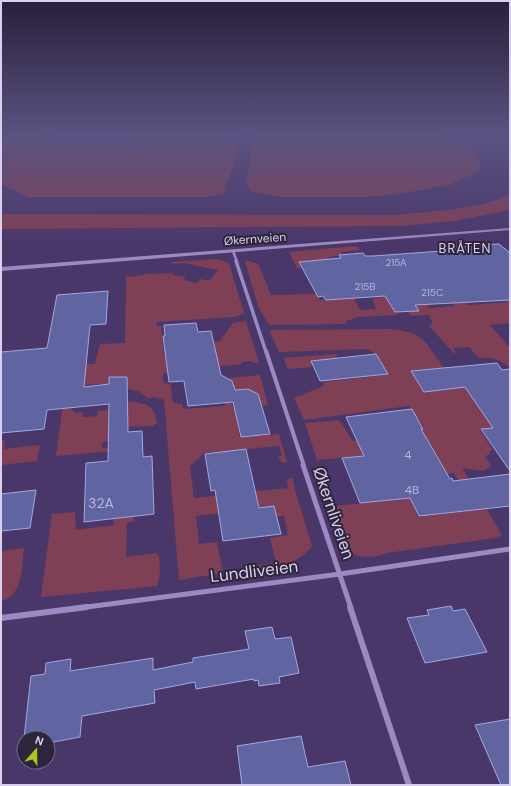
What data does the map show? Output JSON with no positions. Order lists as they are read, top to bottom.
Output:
{
  "streets": {
    "street": ["Økernveien", "Økernliveien", "Lundliveien"]
  },
  "crossings": [
    ["Økernveien", "Økernliveien"],
    ["Økernliveien", "Lundliveien"]
  ],
  "districts": ["BRÅTEN"],
  "house_numbers": [
    "215A",
    "215B",
    "215C",
    "4",
    "4B",
    "32A"
  ],
  "north": "top"
}
